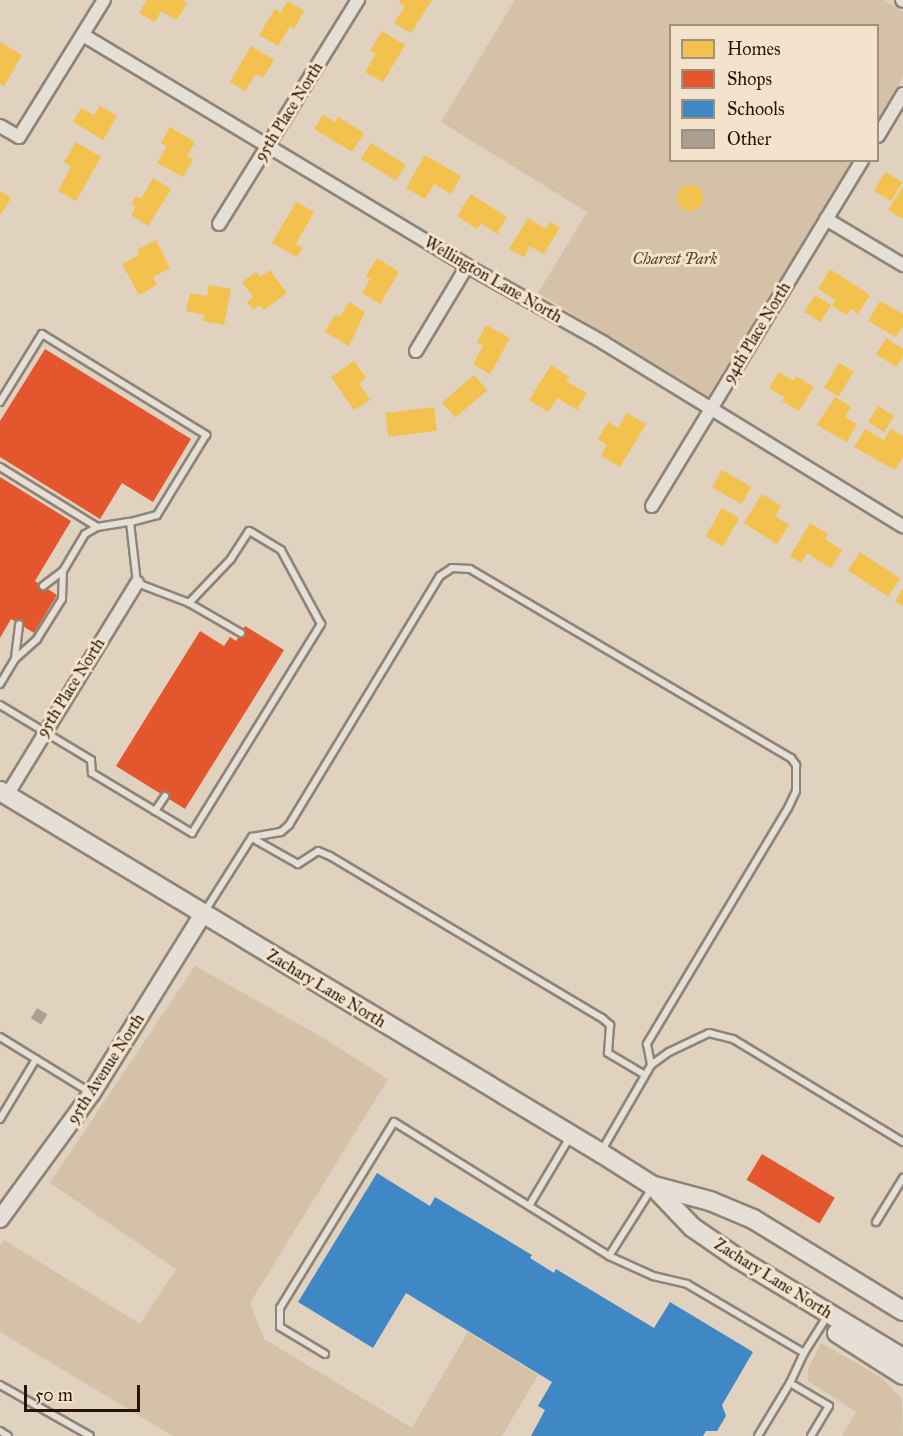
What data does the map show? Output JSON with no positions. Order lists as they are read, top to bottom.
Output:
{
  "streets": {
    "main road": ["Zachary Lane North"],
    "street": [
      "95th Place North",
      "Wellington Lane North",
      "94th Place North",
      "95th Avenue North"
    ]
  },
  "crossings": [
    ["95th Place North", "Wellington Lane North"],
    ["95th Place North", "Zachary Lane North"],
    ["Wellington Lane North", "94th Place North"],
    ["Zachary Lane North", "95th Avenue North"]
  ],
  "parks": ["Charest Park"],
  "legend": [
    "Homes",
    "Shops",
    "Schools",
    "Other"
  ],
  "scale_bar": "50 m"
}
